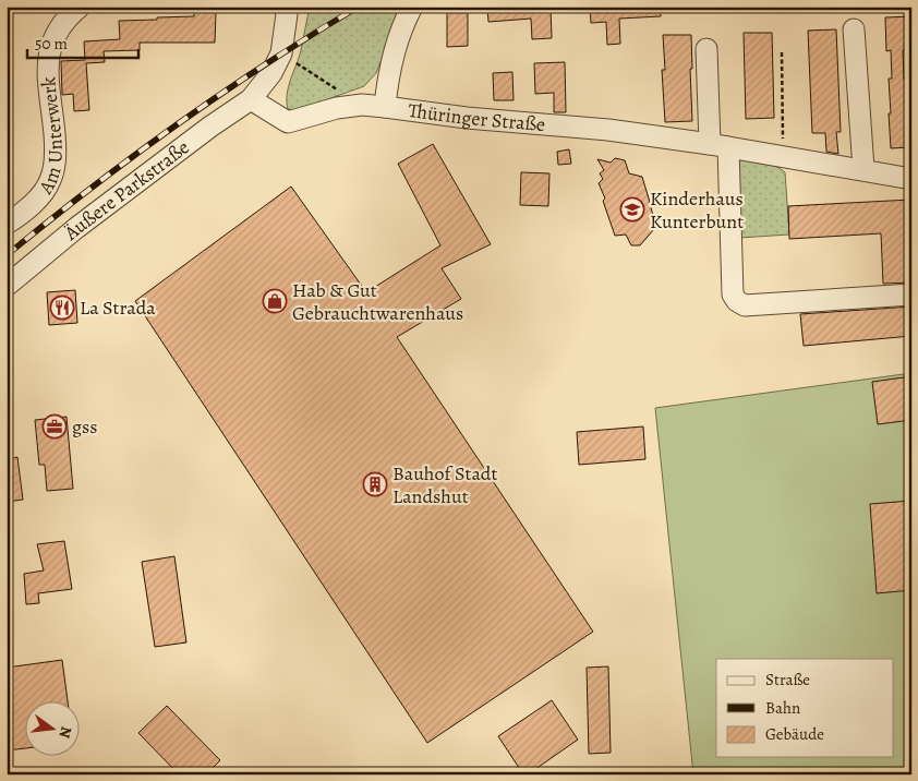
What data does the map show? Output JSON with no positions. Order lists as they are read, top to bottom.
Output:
{
  "streets": {
    "street": ["Thüringer Straße", "Am Unterwerk", "Äußere Parkstraße"]
  },
  "crossings": [
    ["Thüringer Straße", "Äußere Parkstraße"]
  ],
  "places": {
    "school or university": ["Kinderhaus Kunterbunt"],
    "shop": ["Hab & Gut Gebrauchtwarenhaus"],
    "restaurant": ["La Strada"],
    "office": ["gss"],
    "building": ["Bauhof Stadt Landshut"]
  },
  "legend": ["Straße", "Bahn", "Gebäude"],
  "scale_bar": "50 m",
  "north": "right"
}
